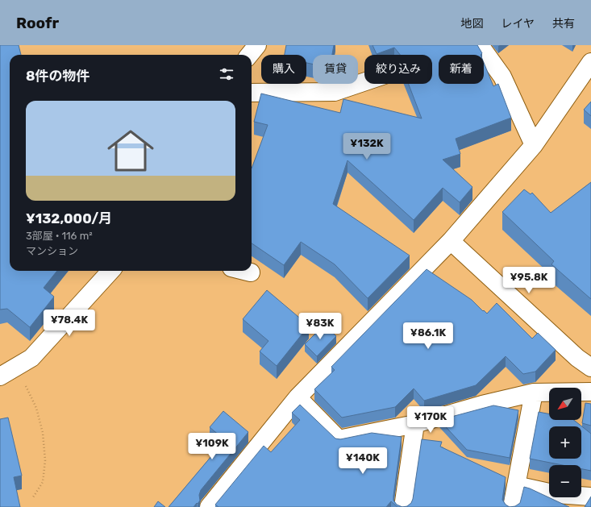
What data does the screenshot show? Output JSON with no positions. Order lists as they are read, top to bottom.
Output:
{
  "north": "bottom left",
  "page": {
    "header": "Roofr",
    "nav": ["地図", "レイヤ", "共有"],
    "chip": [
      "購入",
      "賃貸",
      "絞り込み",
      "新着"
    ],
    "heading": "8件の物件",
    "list": [
      {
        "name": "¥132,000/月",
        "note": "3部屋 · 116 m² · マンション"
      }
    ],
    "price": [
      "¥132K",
      "¥95.8K",
      "¥78.4K",
      "¥83K",
      "¥86.1K",
      "¥170K",
      "¥109K",
      "¥140K"
    ],
    "map_buttons": ["+", "−"]
  }
}
